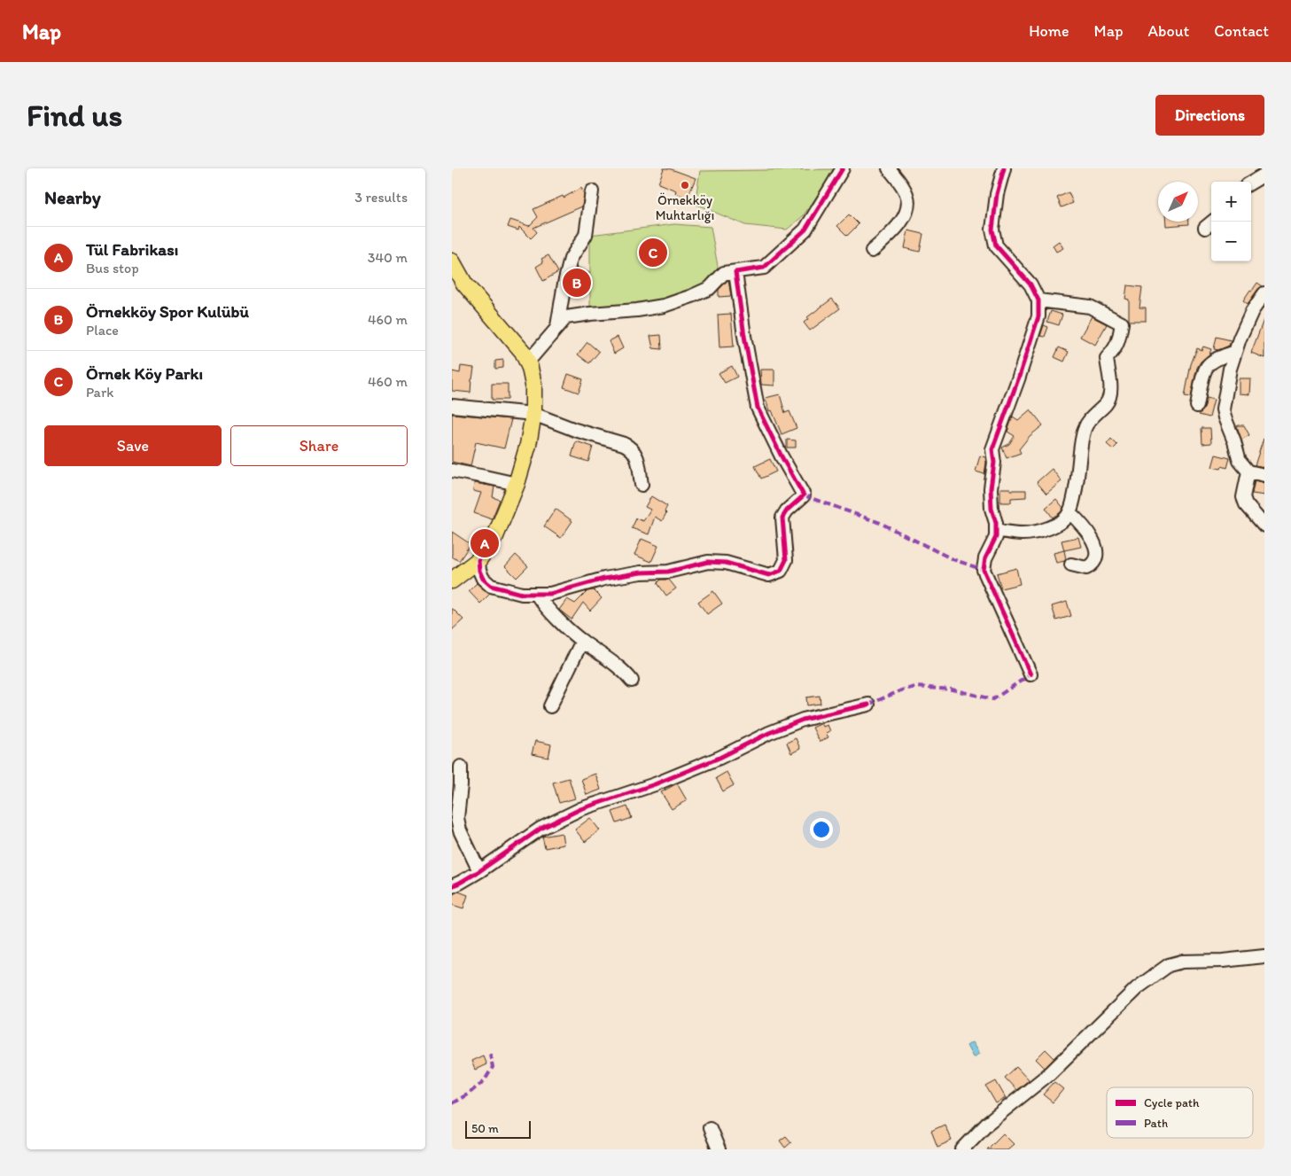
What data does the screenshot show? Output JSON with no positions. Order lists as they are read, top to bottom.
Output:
{
  "places": ["Örnekköy Muhtarlığı"],
  "legend": ["Cycle path", "Path"],
  "scale_bar": "50 m",
  "north": "top right",
  "page": {
    "header": "Map",
    "nav": [
      "Home",
      "Map",
      "About",
      "Contact"
    ],
    "buttons": [
      "Directions",
      ["Save", "Share"]
    ],
    "title": "Find us",
    "heading": ["Nearby", "3 results"],
    "map_buttons": ["+", "−"],
    "list": [
      {
        "mark": "A",
        "name": "Tül Fabrikası",
        "note": "Bus stop",
        "value": "340 m"
      },
      {
        "mark": "B",
        "name": "Örnekköy Spor Kulübü",
        "note": "Place",
        "value": "460 m"
      },
      {
        "mark": "C",
        "name": "Örnek Köy Parkı",
        "note": "Park",
        "value": "460 m"
      }
    ],
    "pins": ["C", "B", "A"],
    "scale": "50 m"
  }
}
